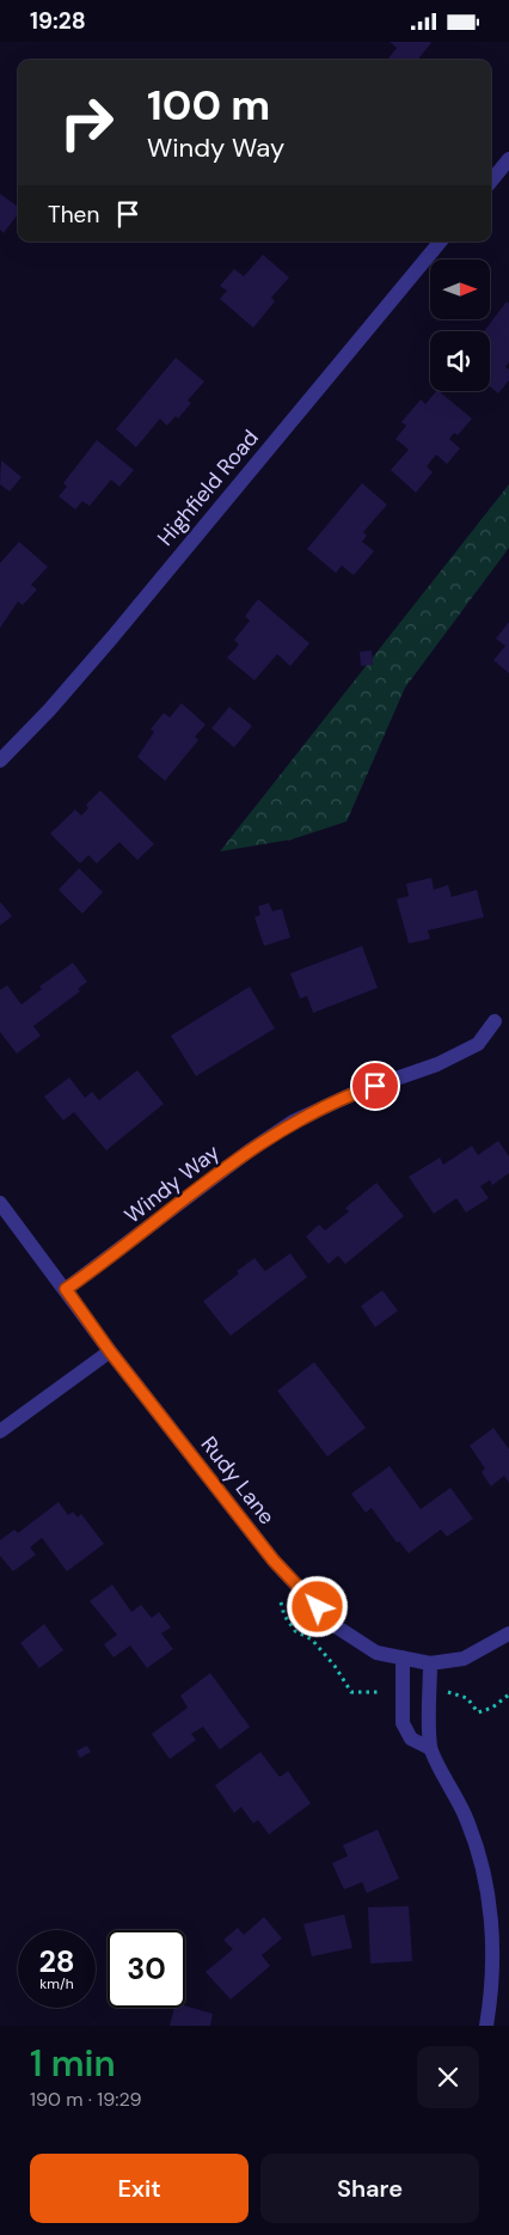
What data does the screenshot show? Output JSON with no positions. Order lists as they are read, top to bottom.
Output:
{
  "streets": {
    "street": ["Highfield Road", "Windy Way", "Rudy Lane"]
  },
  "crossings": [
    ["Windy Way", "Rudy Lane"]
  ],
  "north": "right",
  "page": {
    "status": "19:28",
    "turn": ["100 m", "Windy Way"],
    "then": "Then",
    "speed": "28 km/h",
    "limit": "30",
    "heading": ["1 min", "190 m · 19:29"],
    "buttons": ["Exit", "Share"]
  }
}
